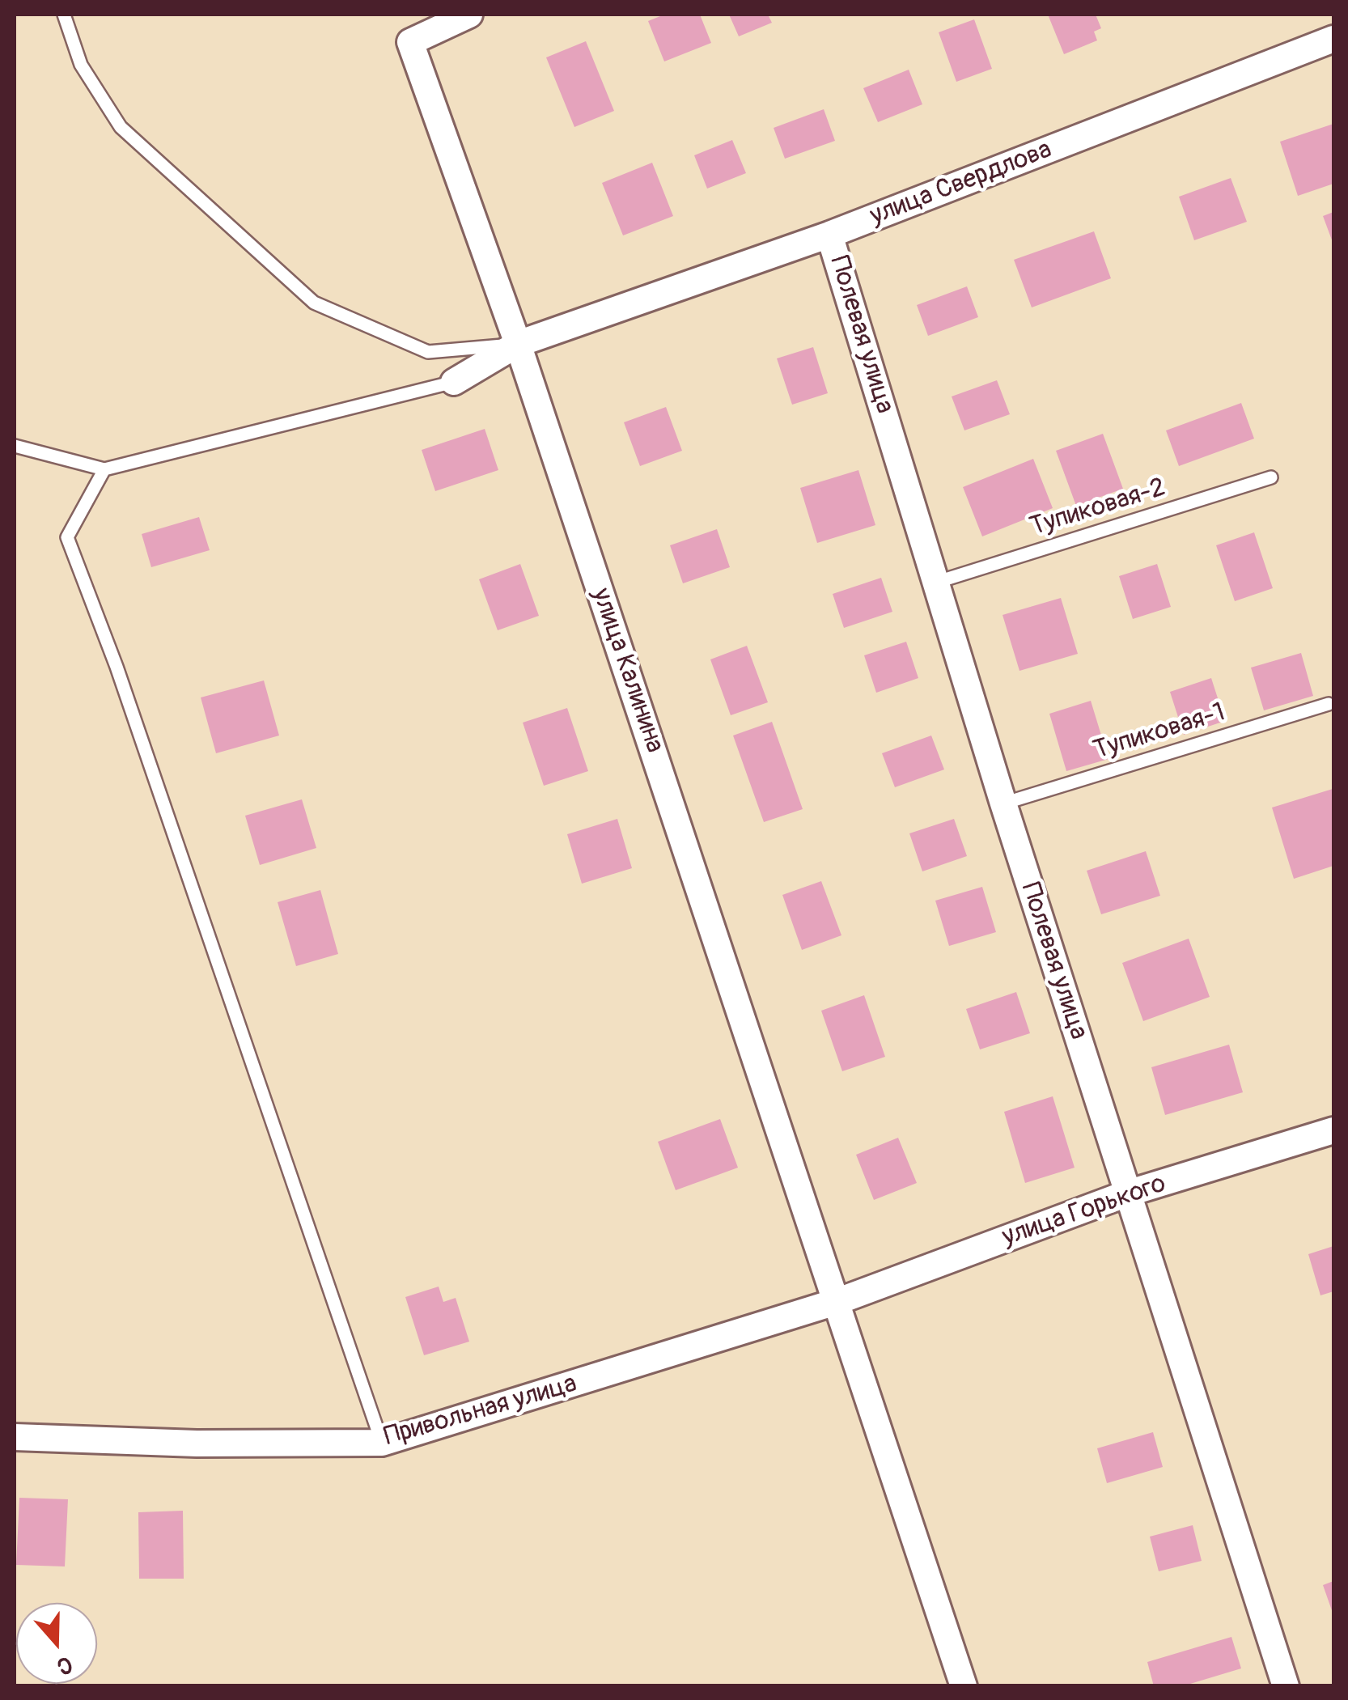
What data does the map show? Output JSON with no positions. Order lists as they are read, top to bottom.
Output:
{
  "streets": {
    "street": [
      "улица Свердлова",
      "Полевая улица",
      "улица Калинина",
      "улица Горького",
      "Привольная улица"
    ],
    "lane": ["Тупиковая-2", "Тупиковая-1"]
  },
  "crossings": [
    ["улица Свердлова", "Полевая улица"],
    ["улица Свердлова", "улица Калинина"],
    ["Полевая улица", "Тупиковая-2"],
    ["Полевая улица", "Тупиковая-1"],
    ["Полевая улица", "улица Горького"],
    ["улица Калинина", "улица Горького"],
    ["улица Калинина", "Привольная улица"],
    ["улица Горького", "Привольная улица"]
  ],
  "north": "bottom"
}
